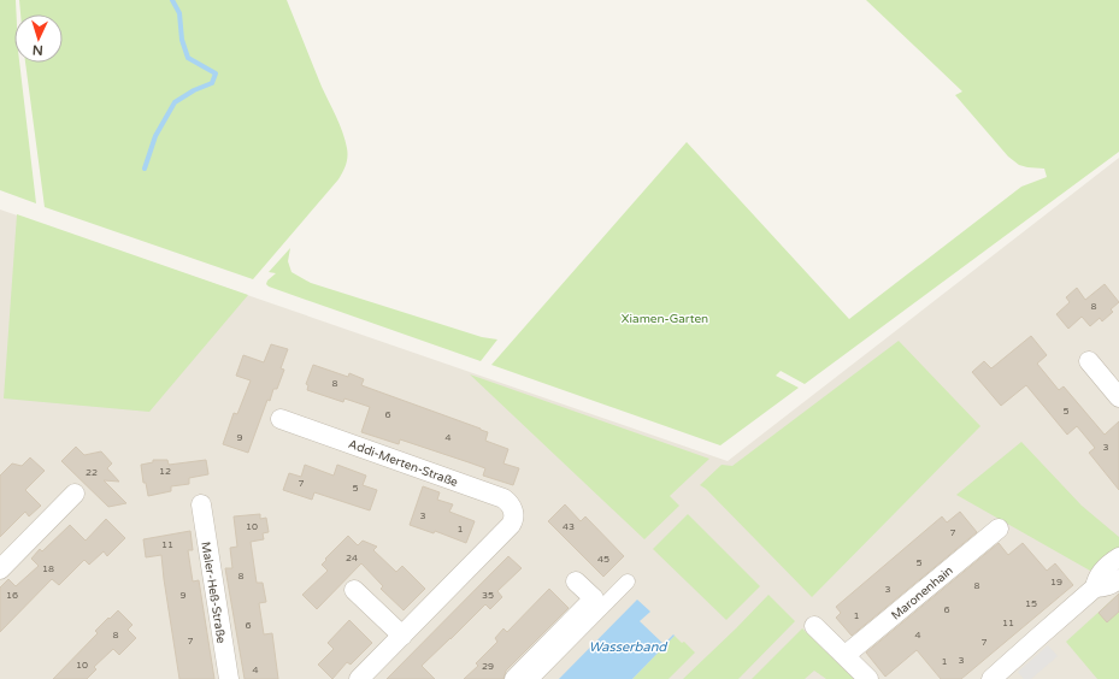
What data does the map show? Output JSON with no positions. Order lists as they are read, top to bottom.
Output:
{
  "streets": {
    "street": ["Addi-Merten-Straße", "Maler-Heß-Straße", "Maronenhain"]
  },
  "water": ["Wasserband"],
  "parks": ["Xiamen-Garten"],
  "house_numbers": [
    "8",
    "8",
    "5",
    "6",
    "9",
    "4",
    "3",
    "12",
    "22",
    "7",
    "5",
    "3",
    "10",
    "43",
    "1",
    "7",
    "11",
    "24",
    "45",
    "5",
    "18",
    "8",
    "19",
    "8",
    "3",
    "16",
    "9",
    "35",
    "15",
    "6",
    "1",
    "11",
    "6",
    "8",
    "4",
    "7",
    "7",
    "3",
    "1",
    "10",
    "29",
    "4"
  ],
  "north": "bottom"
}
